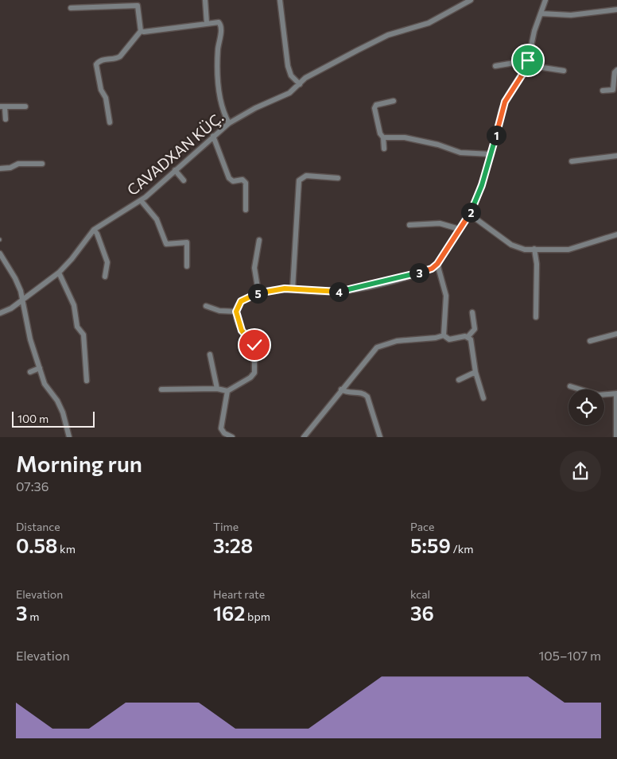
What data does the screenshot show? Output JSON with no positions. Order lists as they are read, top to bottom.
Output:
{
  "streets": {
    "street": ["CAVADXAN KÜÇ."]
  },
  "scale_bar": "100 m",
  "page": {
    "pins": [
      "1",
      "2",
      "3",
      "4",
      "5"
    ],
    "scale": "100 m",
    "heading": ["Morning run", "07:36"],
    "stats": [
      ["Distance", "0.58 km"],
      ["Time", "3:28"],
      ["Pace", "5:59 /km"],
      ["Elevation", "3 m"],
      ["Heart rate", "162 bpm"],
      ["kcal", "36"]
    ],
    "chart": ["Elevation", "105–107 m"]
  }
}
